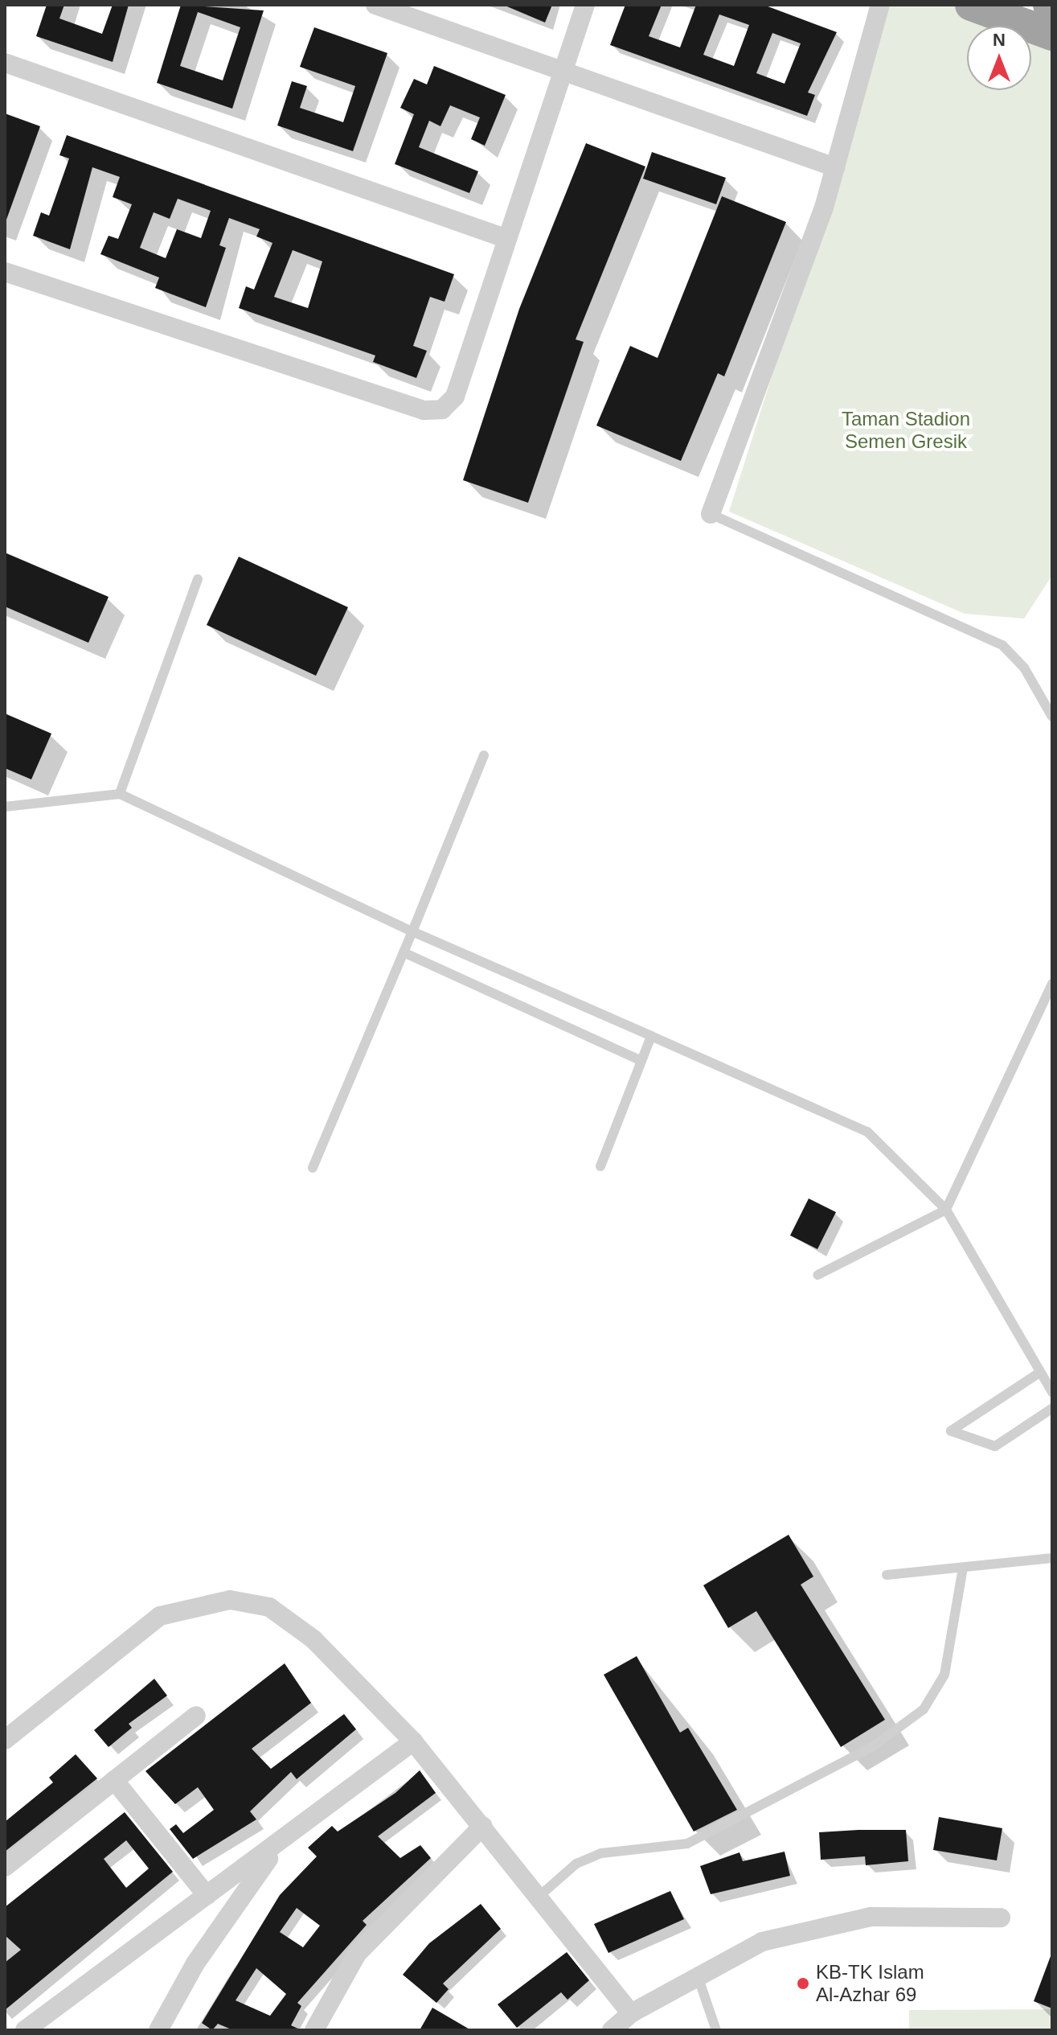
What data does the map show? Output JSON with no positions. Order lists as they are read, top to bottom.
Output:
{
  "parks": ["Taman Stadion Semen Gresik"],
  "places": ["KB-TK Islam Al-Azhar 69"],
  "north": "top"
}
